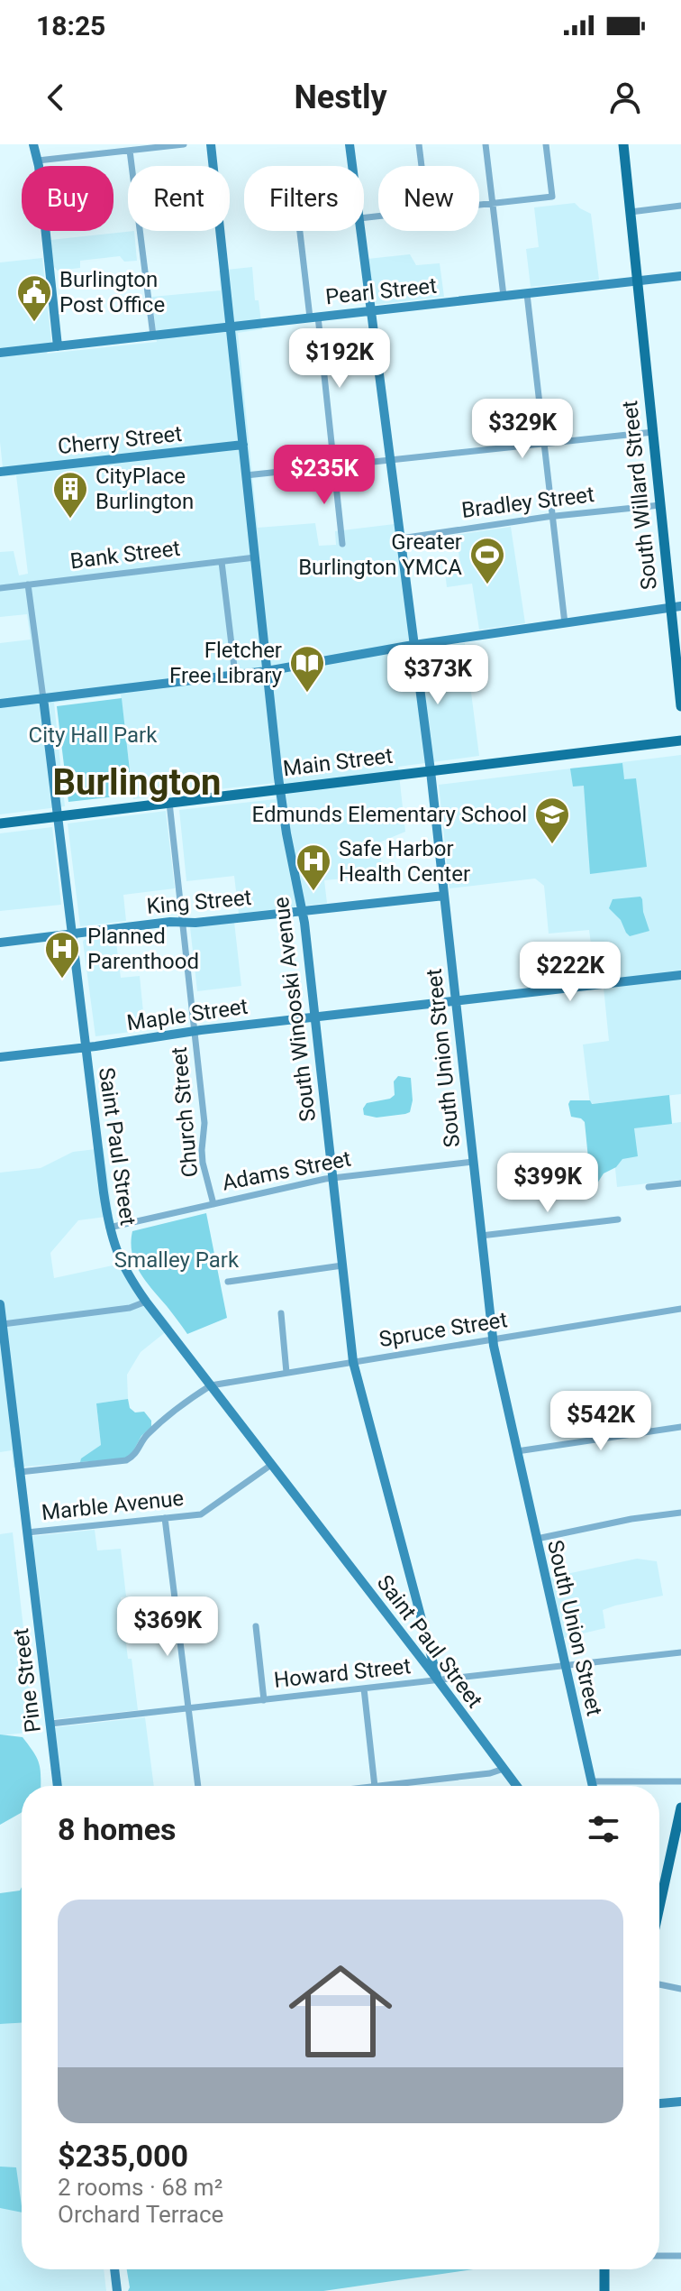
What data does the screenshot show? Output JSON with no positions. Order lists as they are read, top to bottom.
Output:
{
  "streets": {
    "main road": [
      "Pearl Street",
      "Cherry Street",
      "South Willard Street",
      "Main Street",
      "King Street",
      "South Winooski Avenue",
      "Maple Street",
      "South Union Street",
      "Saint Paul Street",
      "Pine Street"
    ],
    "street": [
      "Bradley Street",
      "Bank Street",
      "Church Street",
      "Adams Street",
      "Spruce Street",
      "Marble Avenue",
      "Howard Street"
    ]
  },
  "crossings": [
    ["Pearl Street", "South Willard Street"],
    ["Pearl Street", "South Winooski Avenue"],
    ["Pearl Street", "South Union Street"],
    ["Cherry Street", "South Winooski Avenue"],
    ["South Willard Street", "Bradley Street"],
    ["Bradley Street", "South Union Street"],
    ["Bank Street", "South Winooski Avenue"],
    ["Bank Street", "Saint Paul Street"],
    ["Main Street", "South Winooski Avenue"],
    ["Main Street", "South Union Street"],
    ["Main Street", "Church Street"],
    ["Main Street", "Saint Paul Street"],
    ["King Street", "South Winooski Avenue"],
    ["King Street", "South Union Street"],
    ["King Street", "Church Street"],
    ["King Street", "Saint Paul Street"],
    ["South Winooski Avenue", "Maple Street"],
    ["South Winooski Avenue", "Saint Paul Street"],
    ["South Winooski Avenue", "Adams Street"],
    ["South Winooski Avenue", "Spruce Street"],
    ["South Winooski Avenue", "Howard Street"],
    ["Maple Street", "South Union Street"],
    ["Maple Street", "Church Street"],
    ["Maple Street", "Saint Paul Street"],
    ["South Union Street", "Adams Street"],
    ["South Union Street", "Spruce Street"],
    ["South Union Street", "Howard Street"],
    ["Church Street", "Adams Street"],
    ["Saint Paul Street", "Adams Street"],
    ["Saint Paul Street", "Spruce Street"],
    ["Saint Paul Street", "Marble Avenue"],
    ["Saint Paul Street", "Howard Street"],
    ["Marble Avenue", "Pine Street"],
    ["Howard Street", "Pine Street"]
  ],
  "districts": ["Burlington"],
  "parks": ["City Hall Park", "Smalley Park"],
  "places": {
    "public building": ["Burlington Post Office"],
    "building": ["CityPlace Burlington"],
    "sports": ["Greater Burlington YMCA"],
    "library": ["Fletcher Free Library"],
    "school or university": ["Edmunds Elementary School"],
    "hospital": ["Safe Harbor Health Center", "Planned Parenthood"]
  },
  "page": {
    "status": "18:25",
    "header": "Nestly",
    "chip": [
      "Buy",
      "Rent",
      "Filters",
      "New"
    ],
    "price": [
      "$192K",
      "$329K",
      "$235K",
      "$373K",
      "$222K",
      "$399K",
      "$542K",
      "$369K"
    ],
    "heading": "8 homes",
    "list": [
      {
        "name": "$235,000",
        "note": "2 rooms · 68 m² · Orchard Terrace"
      }
    ]
  }
}
